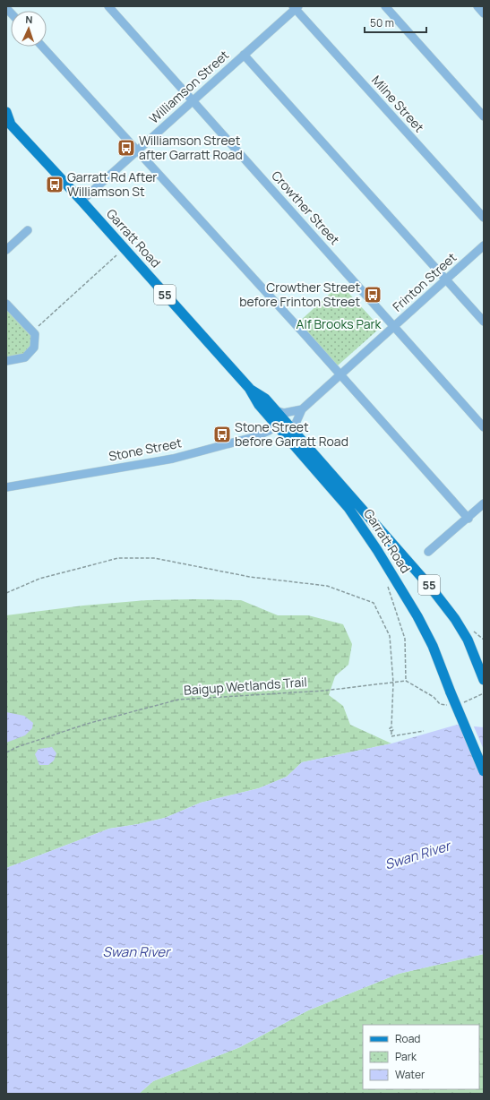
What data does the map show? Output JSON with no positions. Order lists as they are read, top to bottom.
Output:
{
  "streets": {
    "main road": ["Garratt Road", "55"],
    "street": [
      "Williamson Street",
      "Milne Street",
      "Crowther Street",
      "Frinton Street",
      "Stone Street"
    ],
    "path": ["Baigup Wetlands Trail"]
  },
  "crossings": [
    ["Williamson Street", "Milne Street"],
    ["Williamson Street", "Crowther Street"],
    ["Williamson Street", "Garratt Road"],
    ["Crowther Street", "Frinton Street"],
    ["Garratt Road", "Frinton Street"],
    ["Garratt Road", "Stone Street"]
  ],
  "water": ["Swan River"],
  "parks": ["Alf Brooks Park"],
  "places": {
    "bus stop": [
      "Williamson Street after Garratt Road",
      "Garratt Rd After Williamson St",
      "Crowther Street before Frinton Street",
      "Stone Street before Garratt Road"
    ]
  },
  "legend": ["Road", "Park", "Water"],
  "scale_bar": "50 m",
  "north": "top"
}
